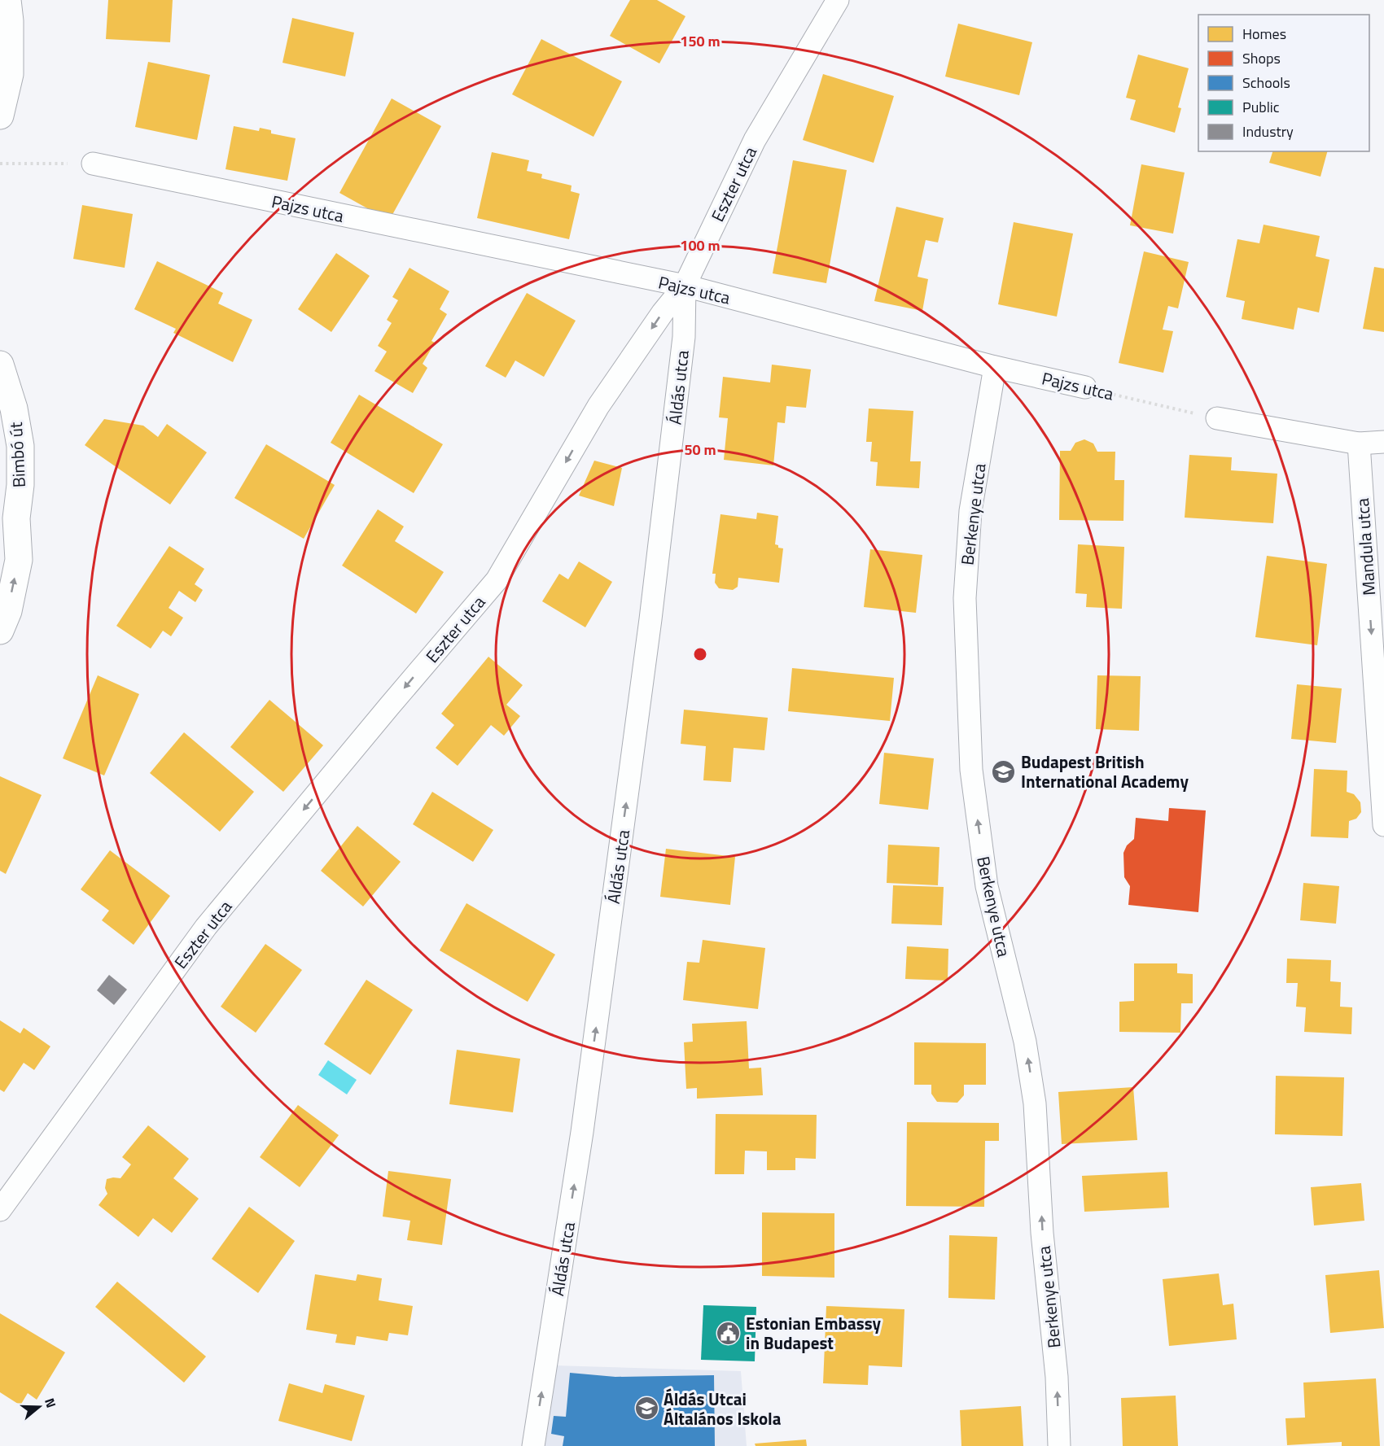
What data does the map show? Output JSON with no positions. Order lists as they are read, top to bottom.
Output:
{
  "streets": {
    "street": [
      "Eszter utca",
      "Pajzs utca",
      "Áldás utca",
      "Bimbó út",
      "Berkenye utca",
      "Mandula utca"
    ]
  },
  "crossings": [
    ["Eszter utca", "Pajzs utca"],
    ["Eszter utca", "Áldás utca"],
    ["Pajzs utca", "Áldás utca"],
    ["Pajzs utca", "Berkenye utca"]
  ],
  "one_way": [
    "Eszter utca",
    "Áldás utca",
    "Bimbó út",
    "Berkenye utca",
    "Mandula utca"
  ],
  "places": {
    "school or university": ["Budapest British International Academy", "Áldás Utcai Általános Iskola"],
    "public building": ["Estonian Embassy in Budapest"]
  },
  "legend": [
    "Homes",
    "Shops",
    "Schools",
    "Public",
    "Industry"
  ],
  "north": "right",
  "rings": ["150 m", "100 m", "50 m"]
}
